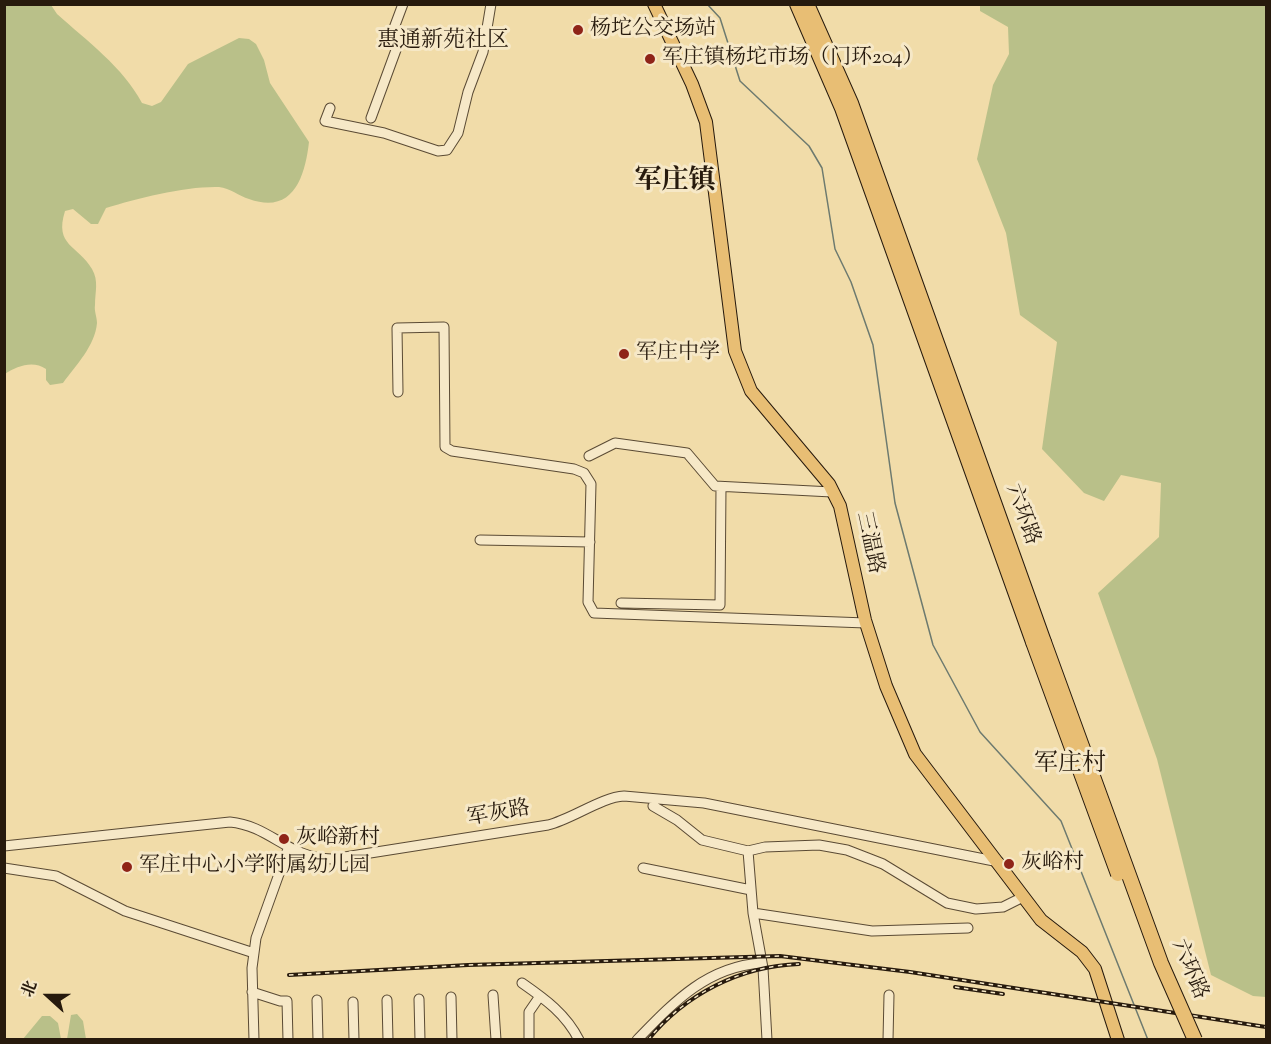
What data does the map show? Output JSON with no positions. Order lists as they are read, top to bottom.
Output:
{
  "streets": {
    "highway": ["六环路"],
    "main road": ["三温路"],
    "street": ["军灰路"]
  },
  "crossings": [
    ["三温路", "军灰路"]
  ],
  "districts": ["惠通新苑社区", "军庄镇", "军庄村"],
  "places": [
    "杨坨公交场站",
    "军庄镇杨坨市场（门环204）",
    "军庄中学",
    "灰峪新村",
    "灰峪村",
    "军庄中心小学附属幼儿园"
  ],
  "north": "left"
}
